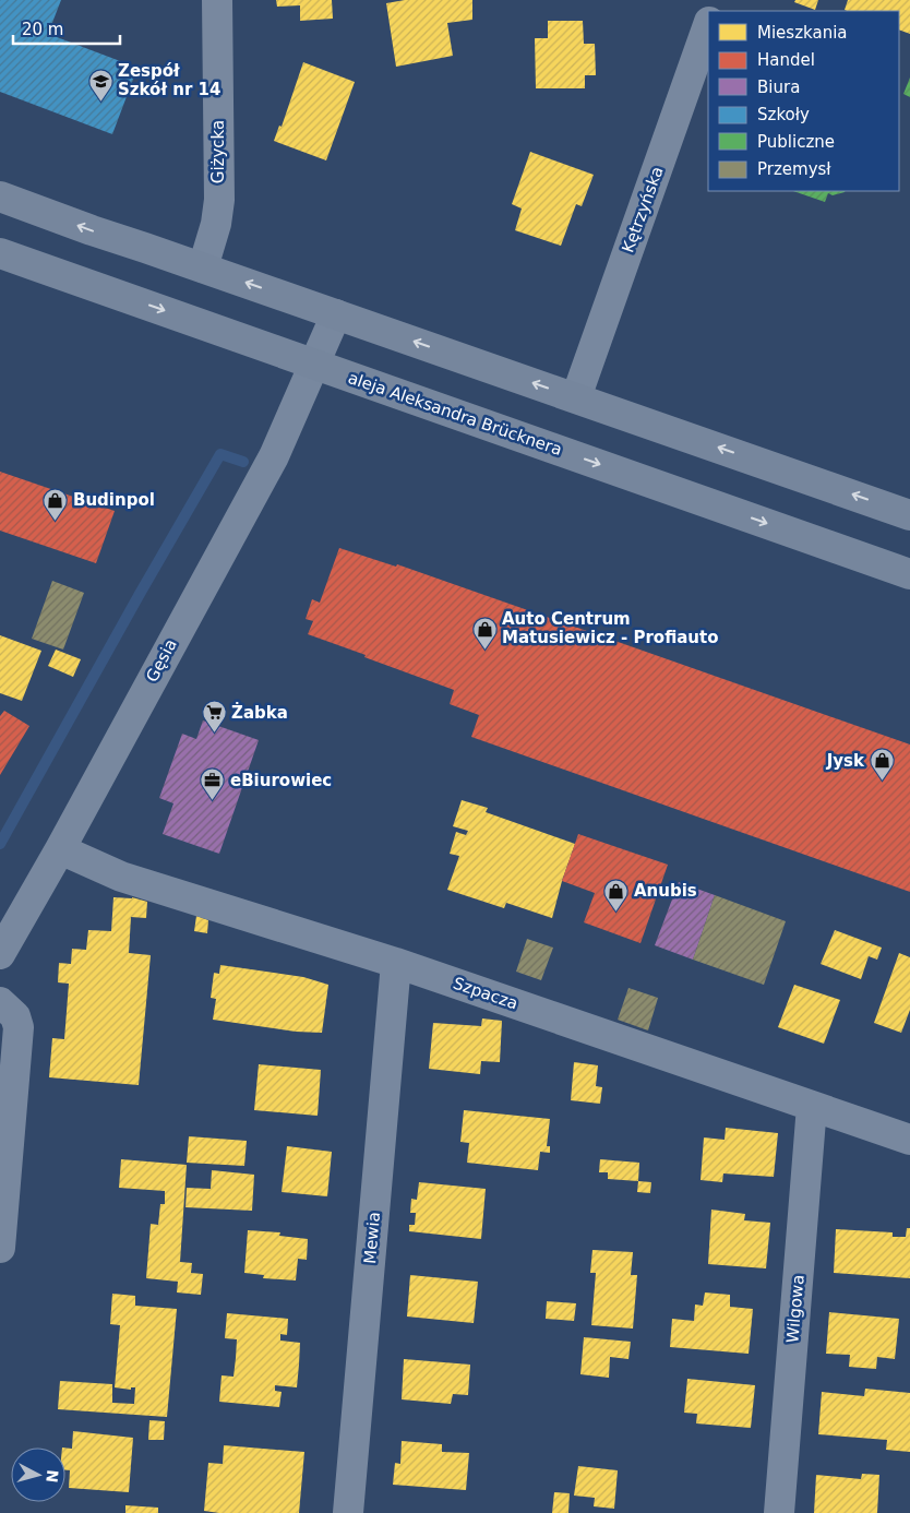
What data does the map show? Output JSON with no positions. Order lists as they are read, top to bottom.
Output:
{
  "streets": {
    "main road": ["aleja Aleksandra Brücknera"],
    "street": [
      "Giżycka",
      "Kętrzyńska",
      "Gęsia",
      "Szpacza",
      "Mewia",
      "Wilgowa"
    ]
  },
  "crossings": [
    ["aleja Aleksandra Brücknera", "Gęsia"],
    ["Gęsia", "Szpacza"],
    ["Szpacza", "Mewia"],
    ["Szpacza", "Wilgowa"]
  ],
  "places": {
    "school or university": ["Zespół Szkół nr 14"],
    "shop": [
      "Budinpol",
      "Auto Centrum Matusiewicz - Profiauto",
      "Jysk",
      "Anubis"
    ],
    "supermarket": ["Żabka"],
    "office": ["eBiurowiec"]
  },
  "legend": [
    "Mieszkania",
    "Handel",
    "Biura",
    "Szkoły",
    "Publiczne",
    "Przemysł"
  ],
  "scale_bar": "20 m",
  "north": "right"
}
